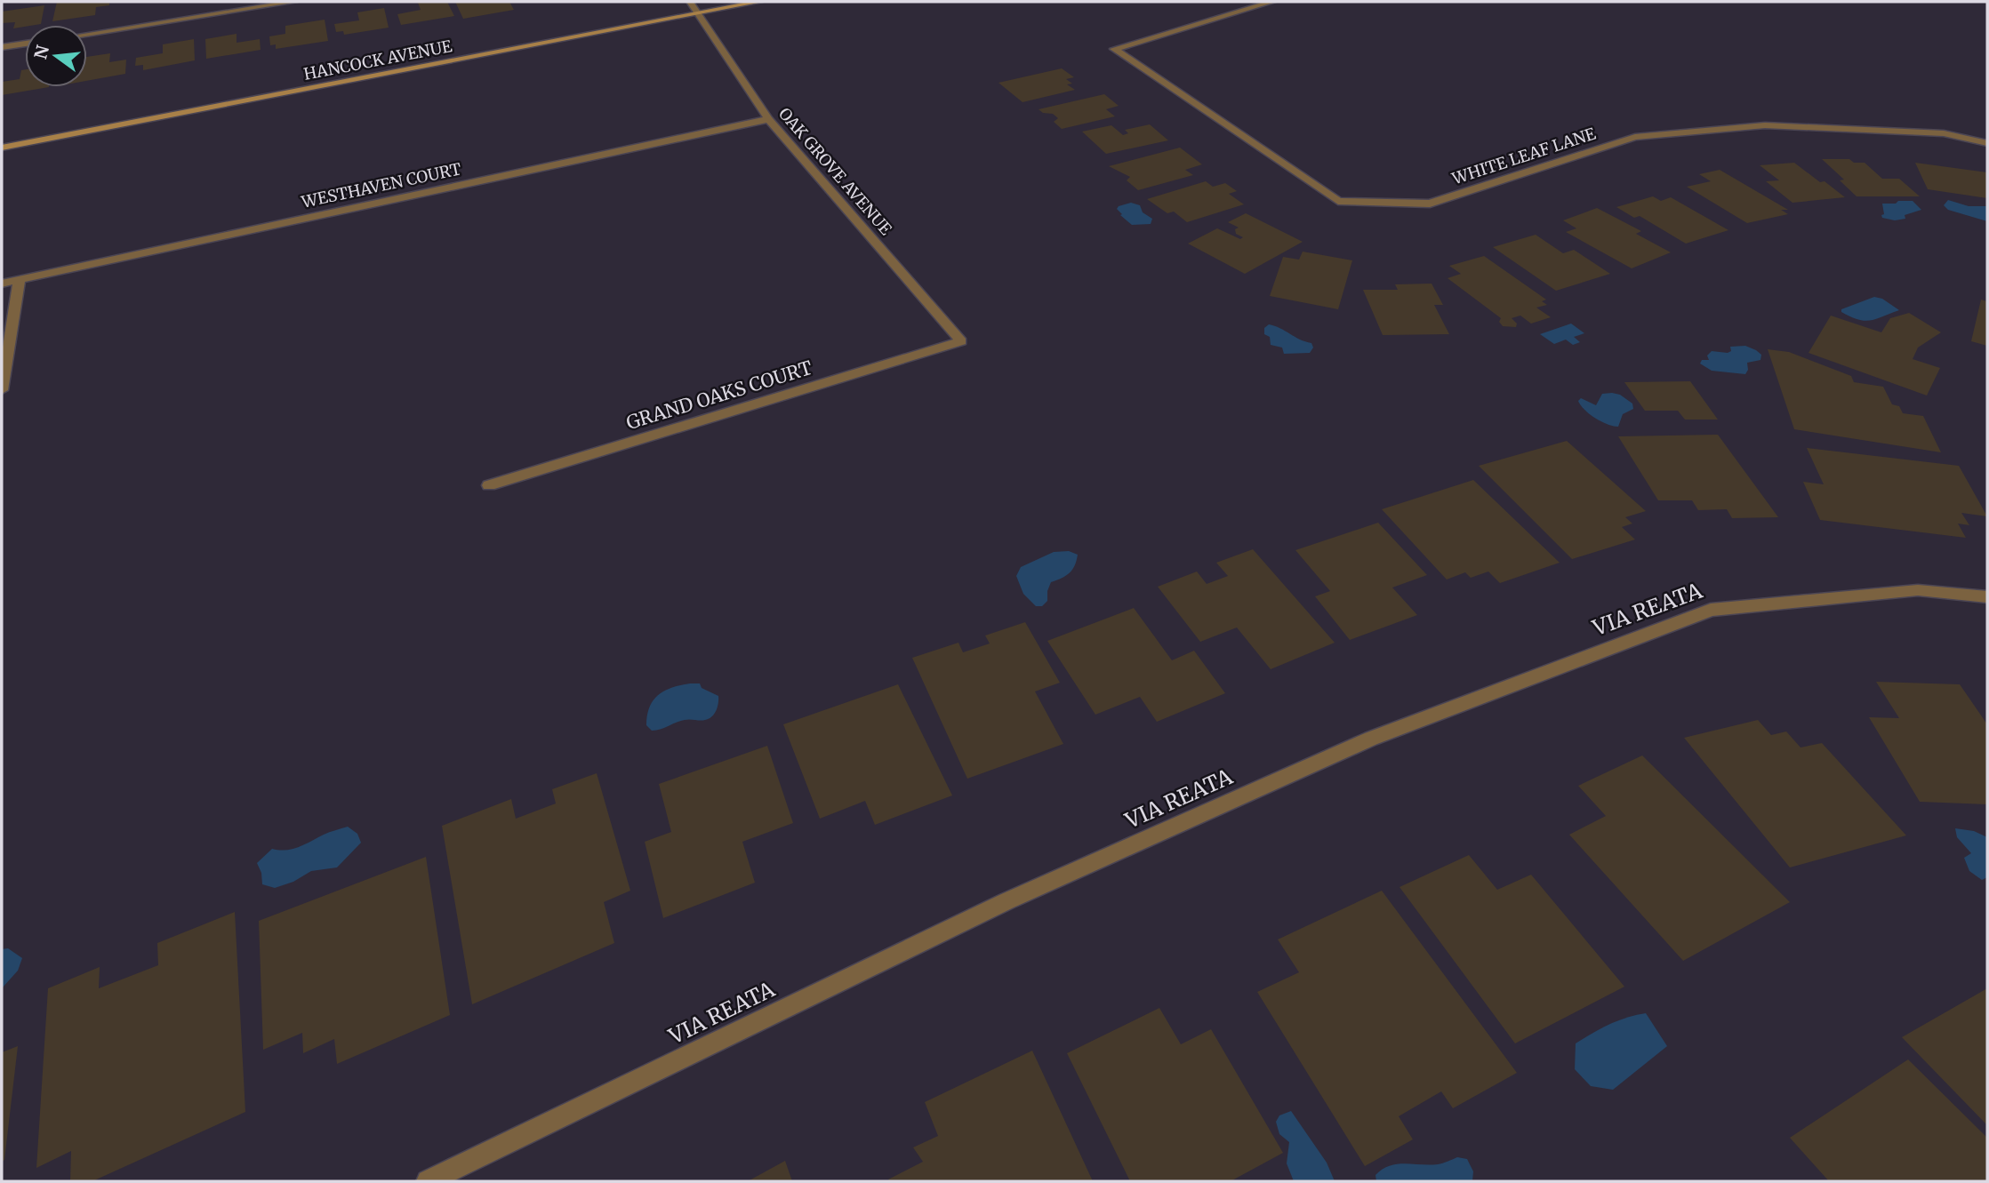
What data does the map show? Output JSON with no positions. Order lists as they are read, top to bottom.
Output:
{
  "streets": {
    "main road": ["HANCOCK AVENUE"],
    "street": [
      "WHITE LEAF LANE",
      "OAK GROVE AVENUE",
      "WESTHAVEN COURT",
      "GRAND OAKS COURT",
      "VIA REATA"
    ]
  },
  "crossings": [
    ["HANCOCK AVENUE", "OAK GROVE AVENUE"],
    ["OAK GROVE AVENUE", "WESTHAVEN COURT"],
    ["OAK GROVE AVENUE", "GRAND OAKS COURT"]
  ],
  "north": "left"
}
